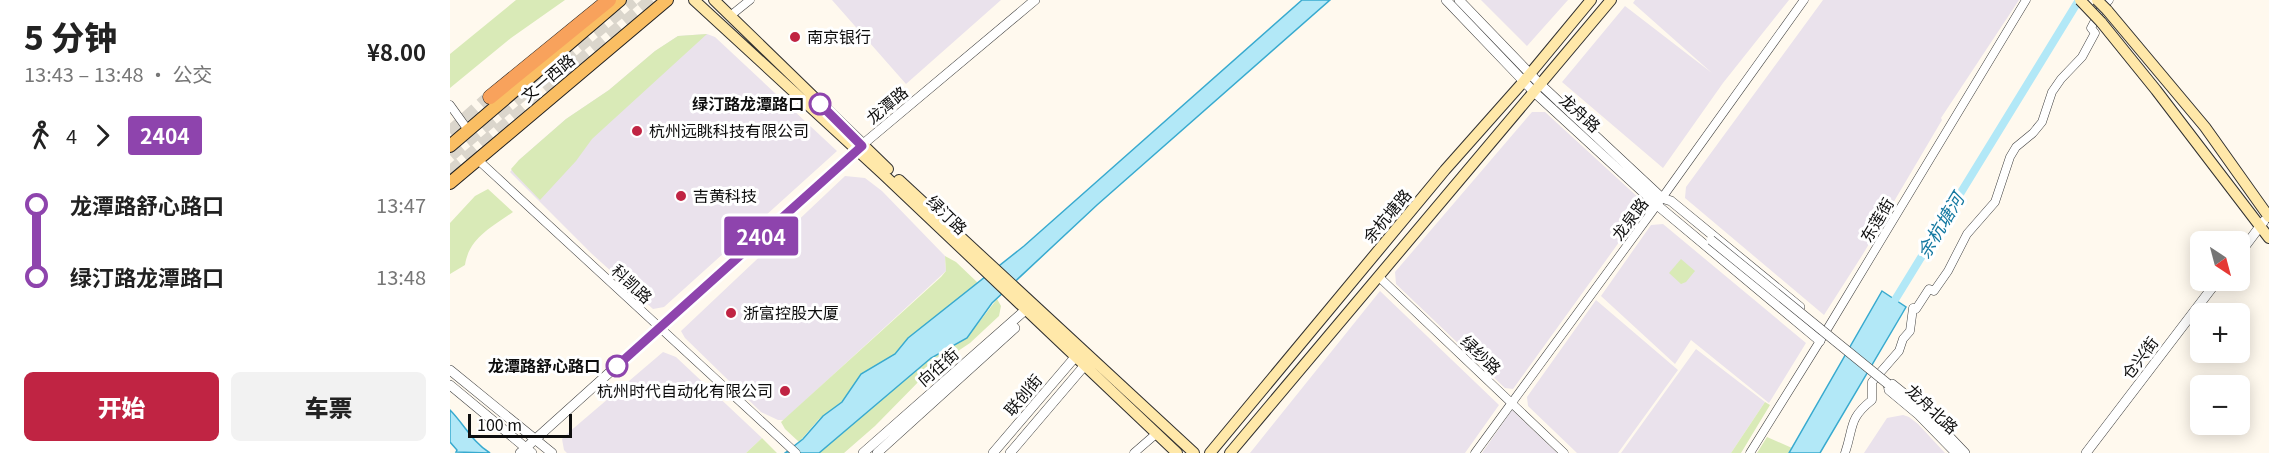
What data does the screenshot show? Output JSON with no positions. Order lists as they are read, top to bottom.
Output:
{
  "streets": {
    "main road": ["文一西路", "绿汀路", "余杭塘路"],
    "street": [
      "龙潭路",
      "龙舟路",
      "龙泉路",
      "东莲街",
      "科凯路",
      "绿纱路",
      "仓兴街",
      "向往街",
      "联创街",
      "龙舟北路"
    ]
  },
  "crossings": [
    ["文一西路", "科凯路"],
    ["龙潭路", "绿汀路"],
    ["龙潭路", "科凯路"],
    ["龙舟路", "余杭塘路"],
    ["龙舟路", "龙泉路"],
    ["龙舟路", "东莲街"],
    ["龙舟路", "龙舟北路"],
    ["绿汀路", "向往街"],
    ["绿汀路", "联创街"],
    ["余杭塘路", "绿纱路"],
    ["龙泉路", "绿纱路"]
  ],
  "water": ["余杭塘河"],
  "places": [
    "南京银行",
    "绿汀路龙潭路口",
    "杭州远眺科技有限公司",
    "吉黄科技",
    "浙富控股大厦",
    "龙潭路舒心路口",
    "杭州时代自动化有限公司"
  ],
  "lines": ["bus line 2404"],
  "scale_bar": "100 m",
  "north": "bottom right",
  "page": {
    "heading": ["5 分钟", "13:43 – 13:48 · 公交", "¥8.00"],
    "on_map": "2404",
    "legs": ["4", "2404"],
    "list": [
      {
        "name": "龙潭路舒心路口",
        "value": "13:47"
      },
      {
        "name": "绿汀路龙潭路口",
        "value": "13:48"
      }
    ],
    "map_buttons": ["+", "−"],
    "buttons": ["开始", "车票"],
    "scale": "100 m"
  }
}
